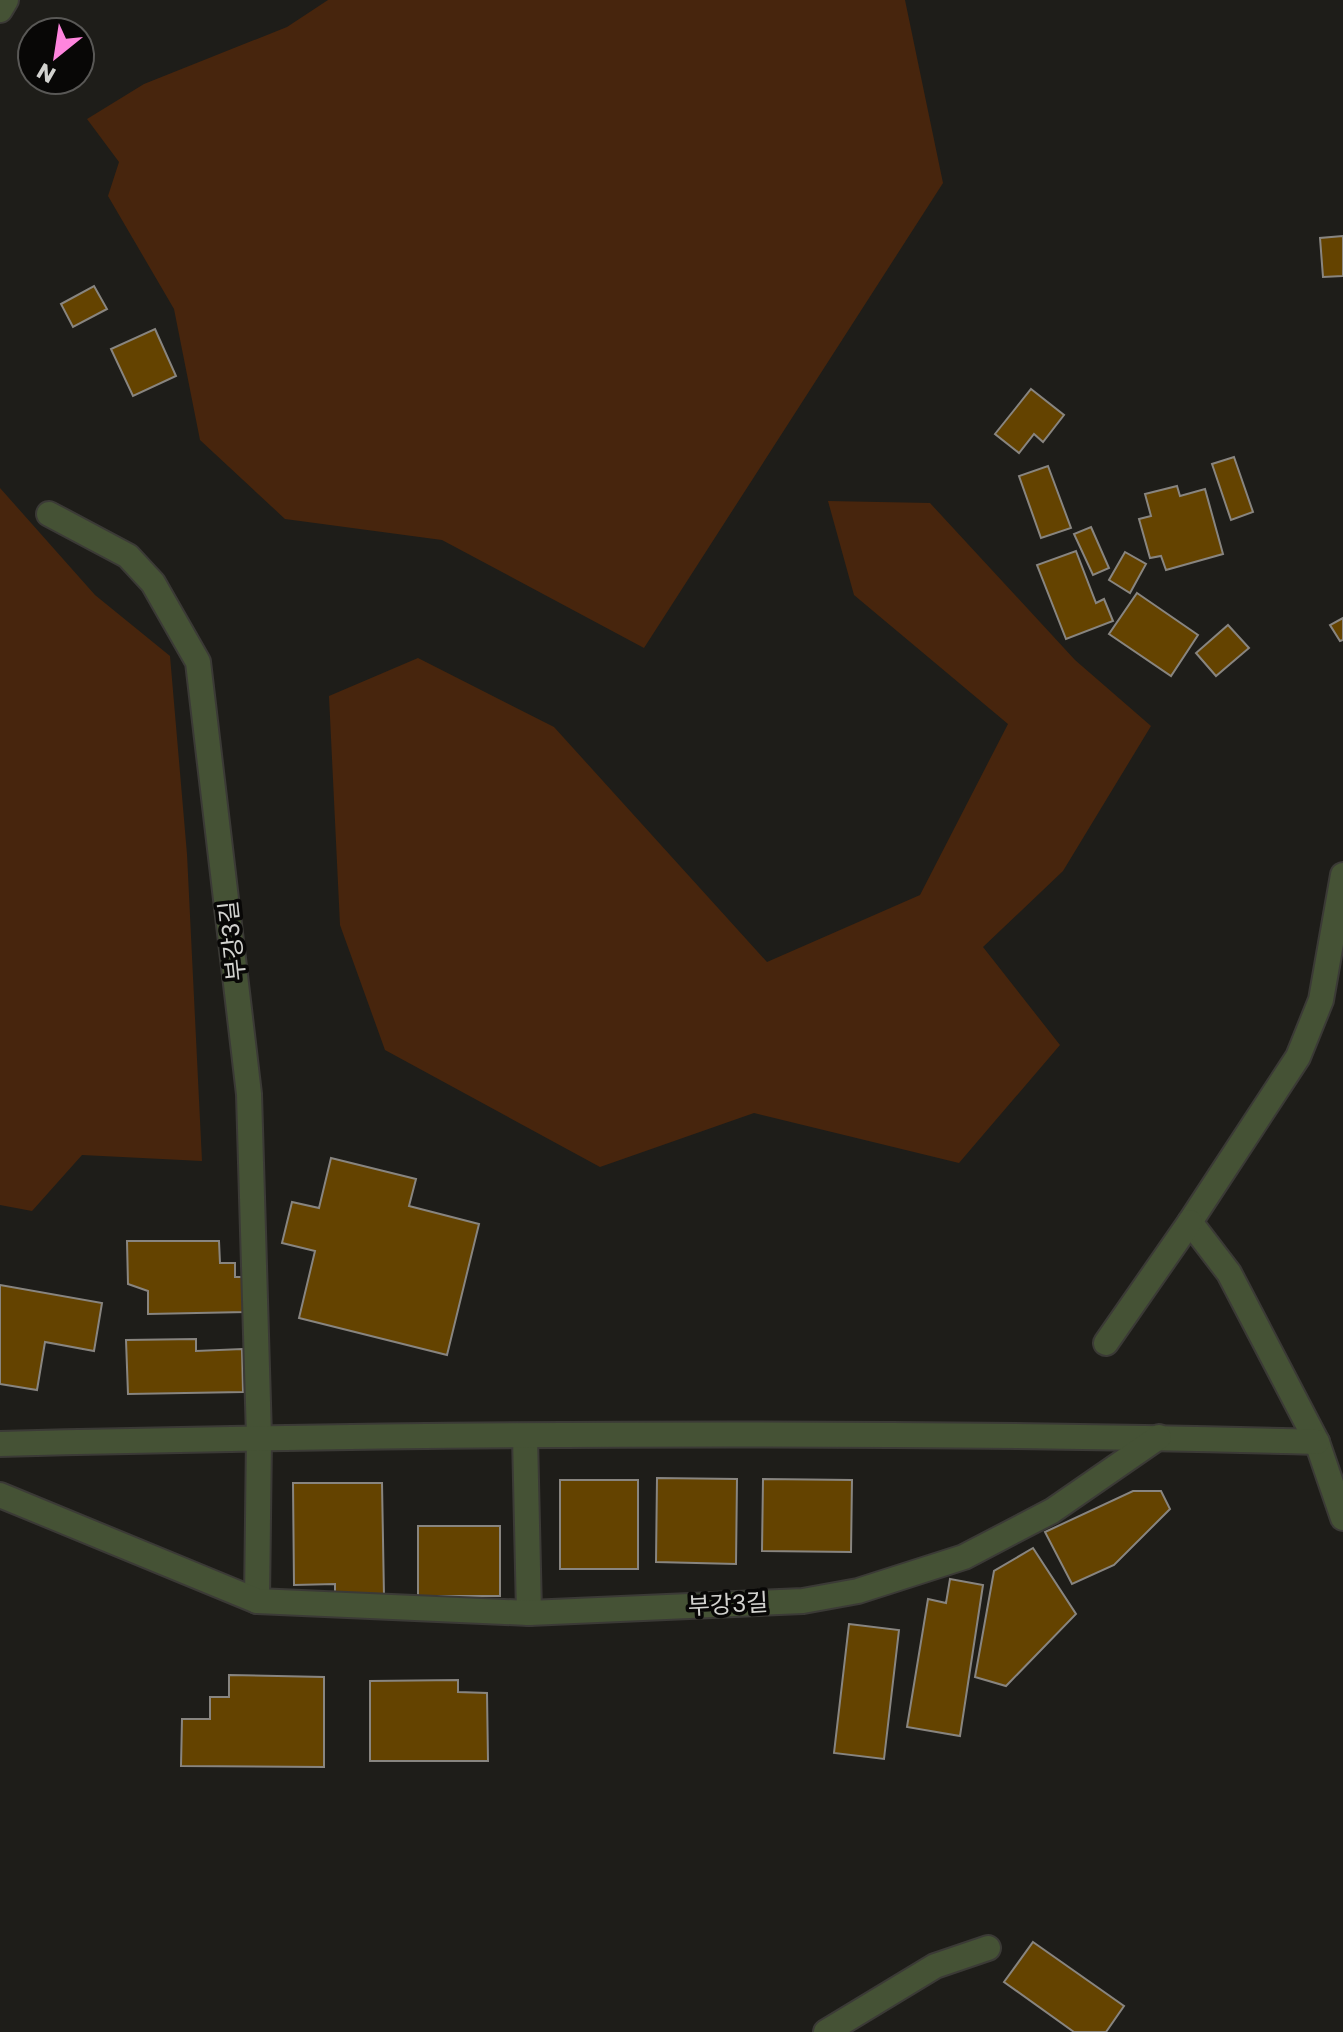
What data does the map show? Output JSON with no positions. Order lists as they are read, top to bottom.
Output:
{
  "streets": {
    "street": ["부강3길"]
  },
  "north": "bottom left"
}
